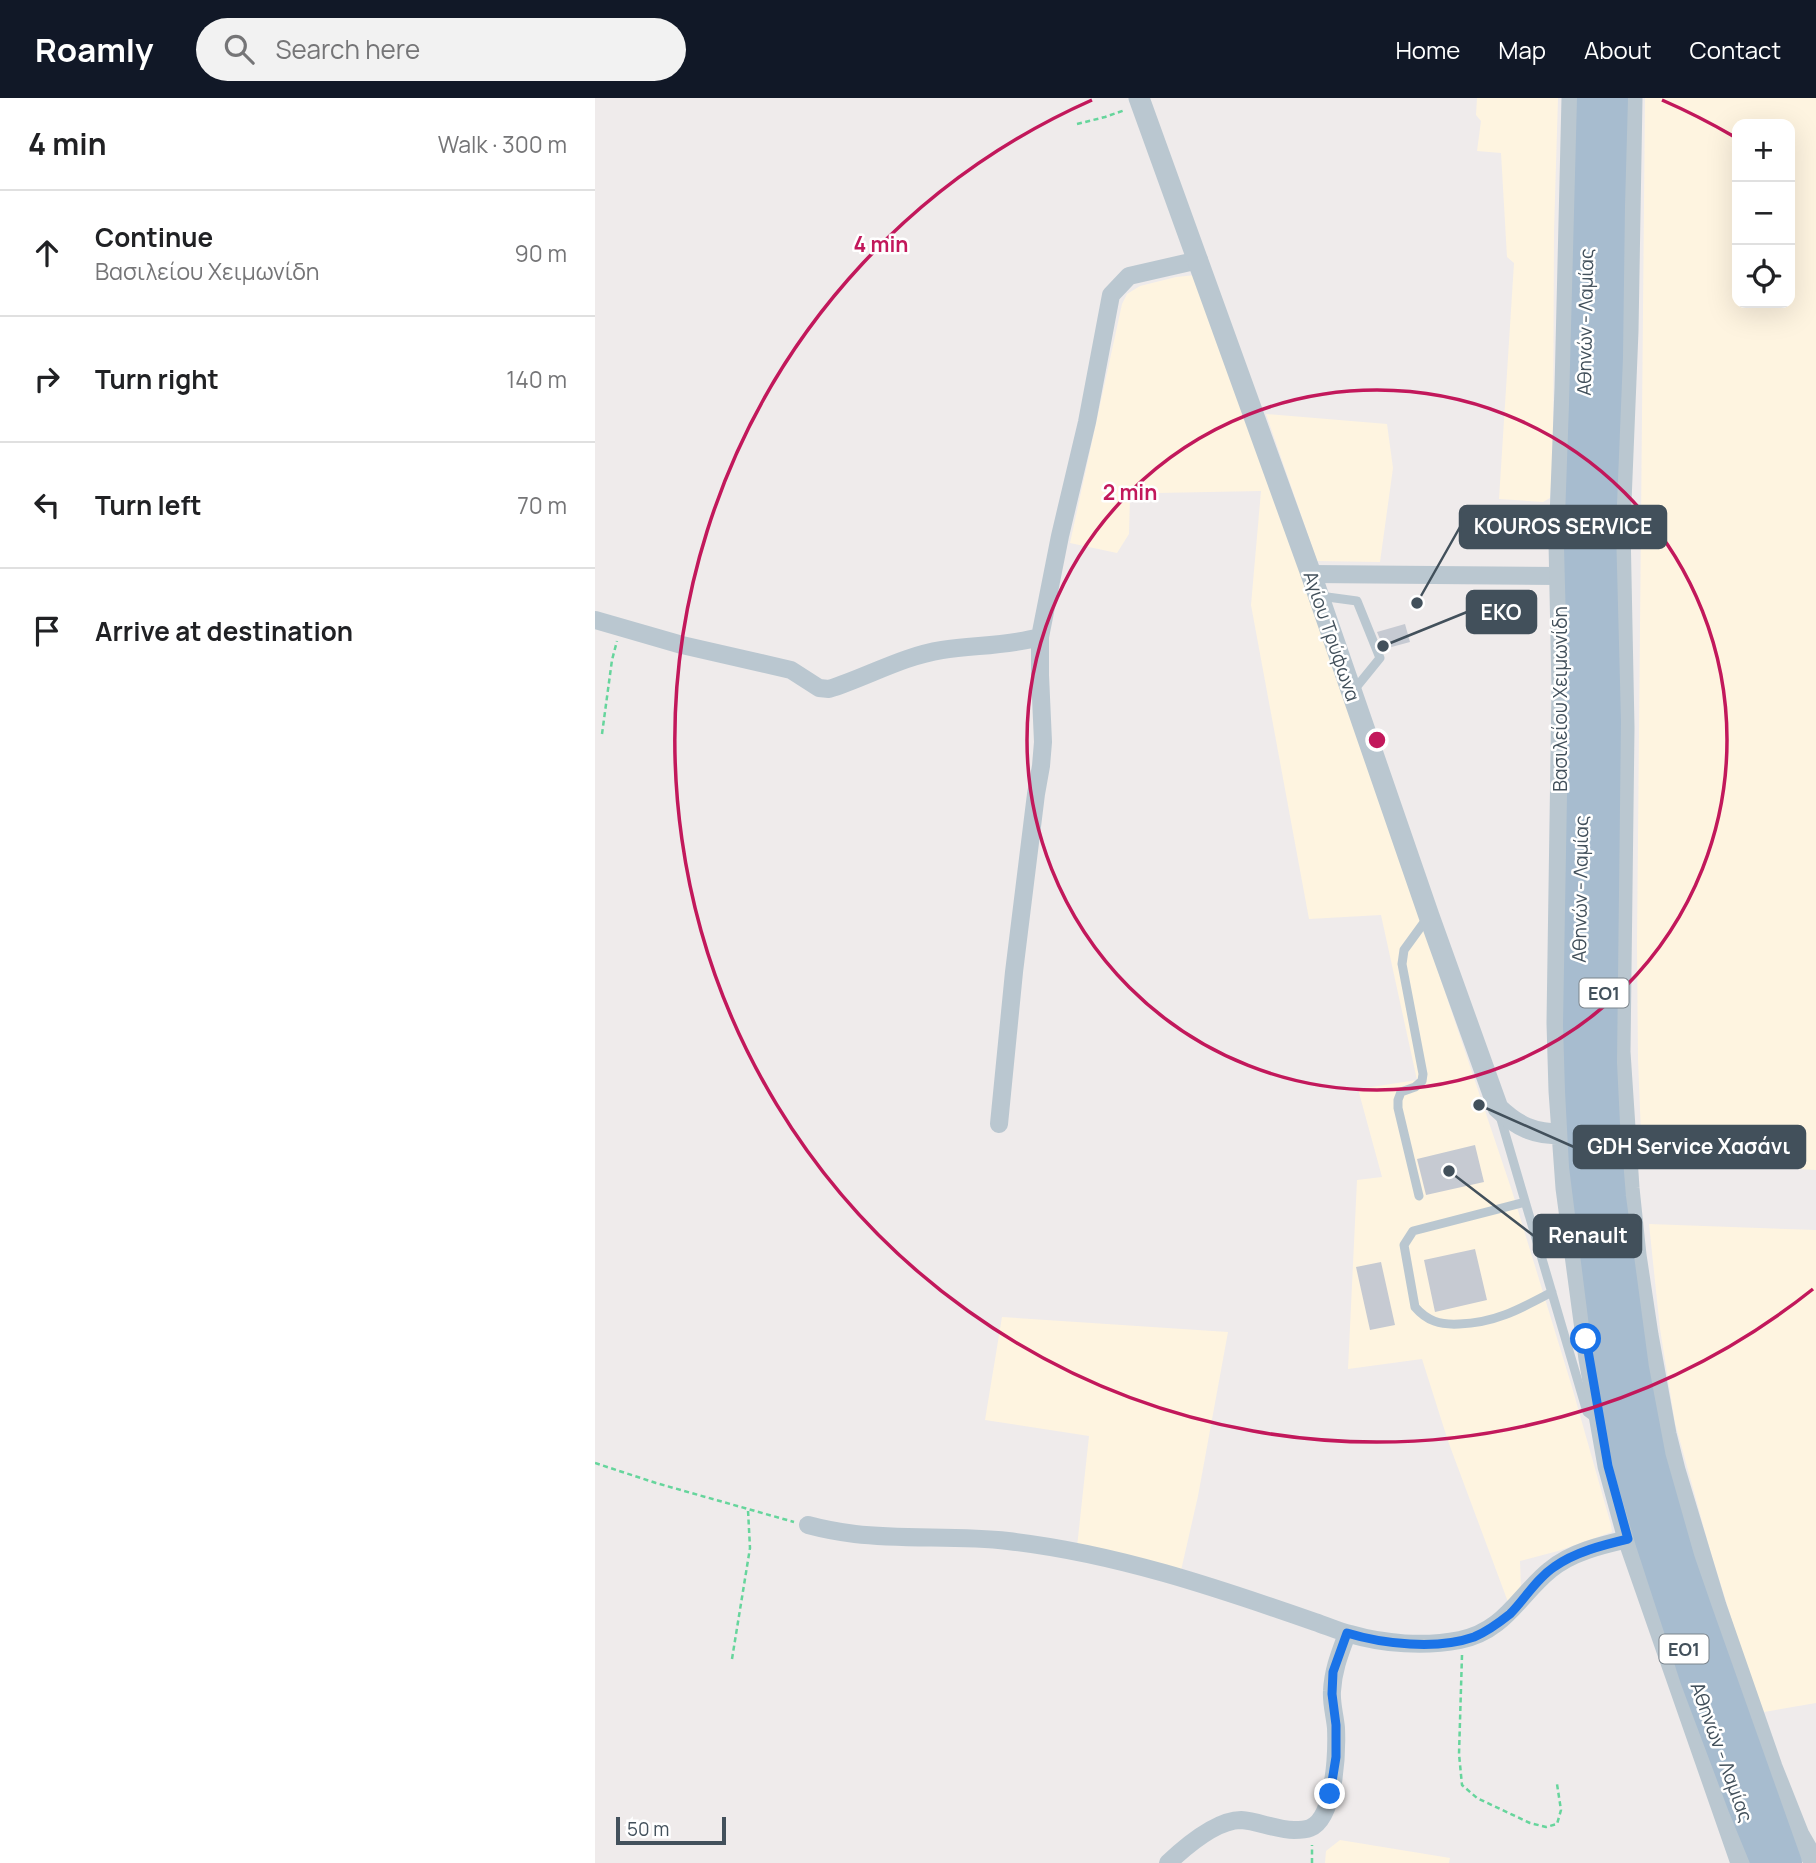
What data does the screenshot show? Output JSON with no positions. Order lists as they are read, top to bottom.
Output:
{
  "streets": {
    "main road": ["Αθηνών - Λαμίας", "ΕΟ1"],
    "street": ["Αγίου Τρύφωνα", "Βασιλείου Χειμωνίδη"]
  },
  "places": [
    "KOUROS SERVICE",
    "EKO",
    "GDH Service Χασάνι",
    "Renault"
  ],
  "scale_bar": "50 m",
  "page": {
    "header": "Roamly",
    "search": "Search here",
    "nav": [
      "Home",
      "Map",
      "About",
      "Contact"
    ],
    "heading": ["4 min", "Walk · 300 m"],
    "map_buttons": ["+", "−"],
    "list": [
      ["Continue", "Βασιλείου Χειμωνίδη", "90 m"],
      ["Turn right", "140 m"],
      ["Turn left", "70 m"],
      "Arrive at destination"
    ],
    "scale": "50 m"
  },
  "rings": ["4 min", "2 min"]
}
